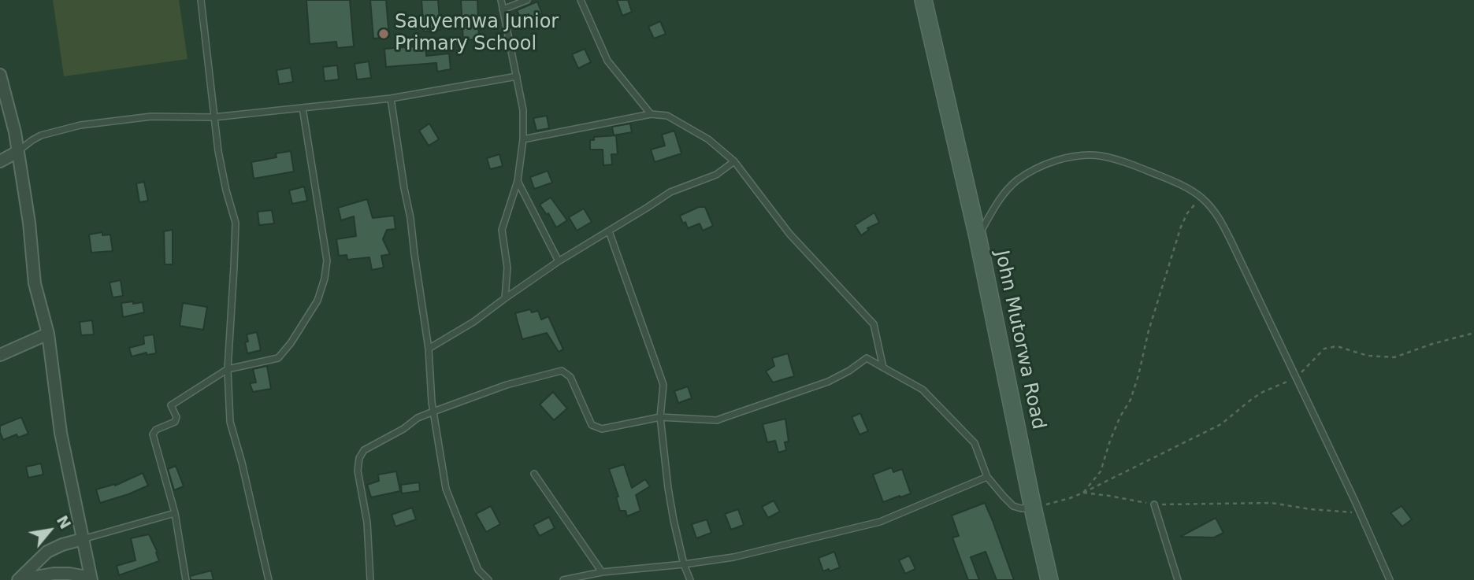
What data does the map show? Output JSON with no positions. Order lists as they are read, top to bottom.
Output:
{
  "streets": {
    "street": ["John Mutorwa Road"]
  },
  "places": ["Sauyemwa Junior Primary School"],
  "north": "top right"
}
